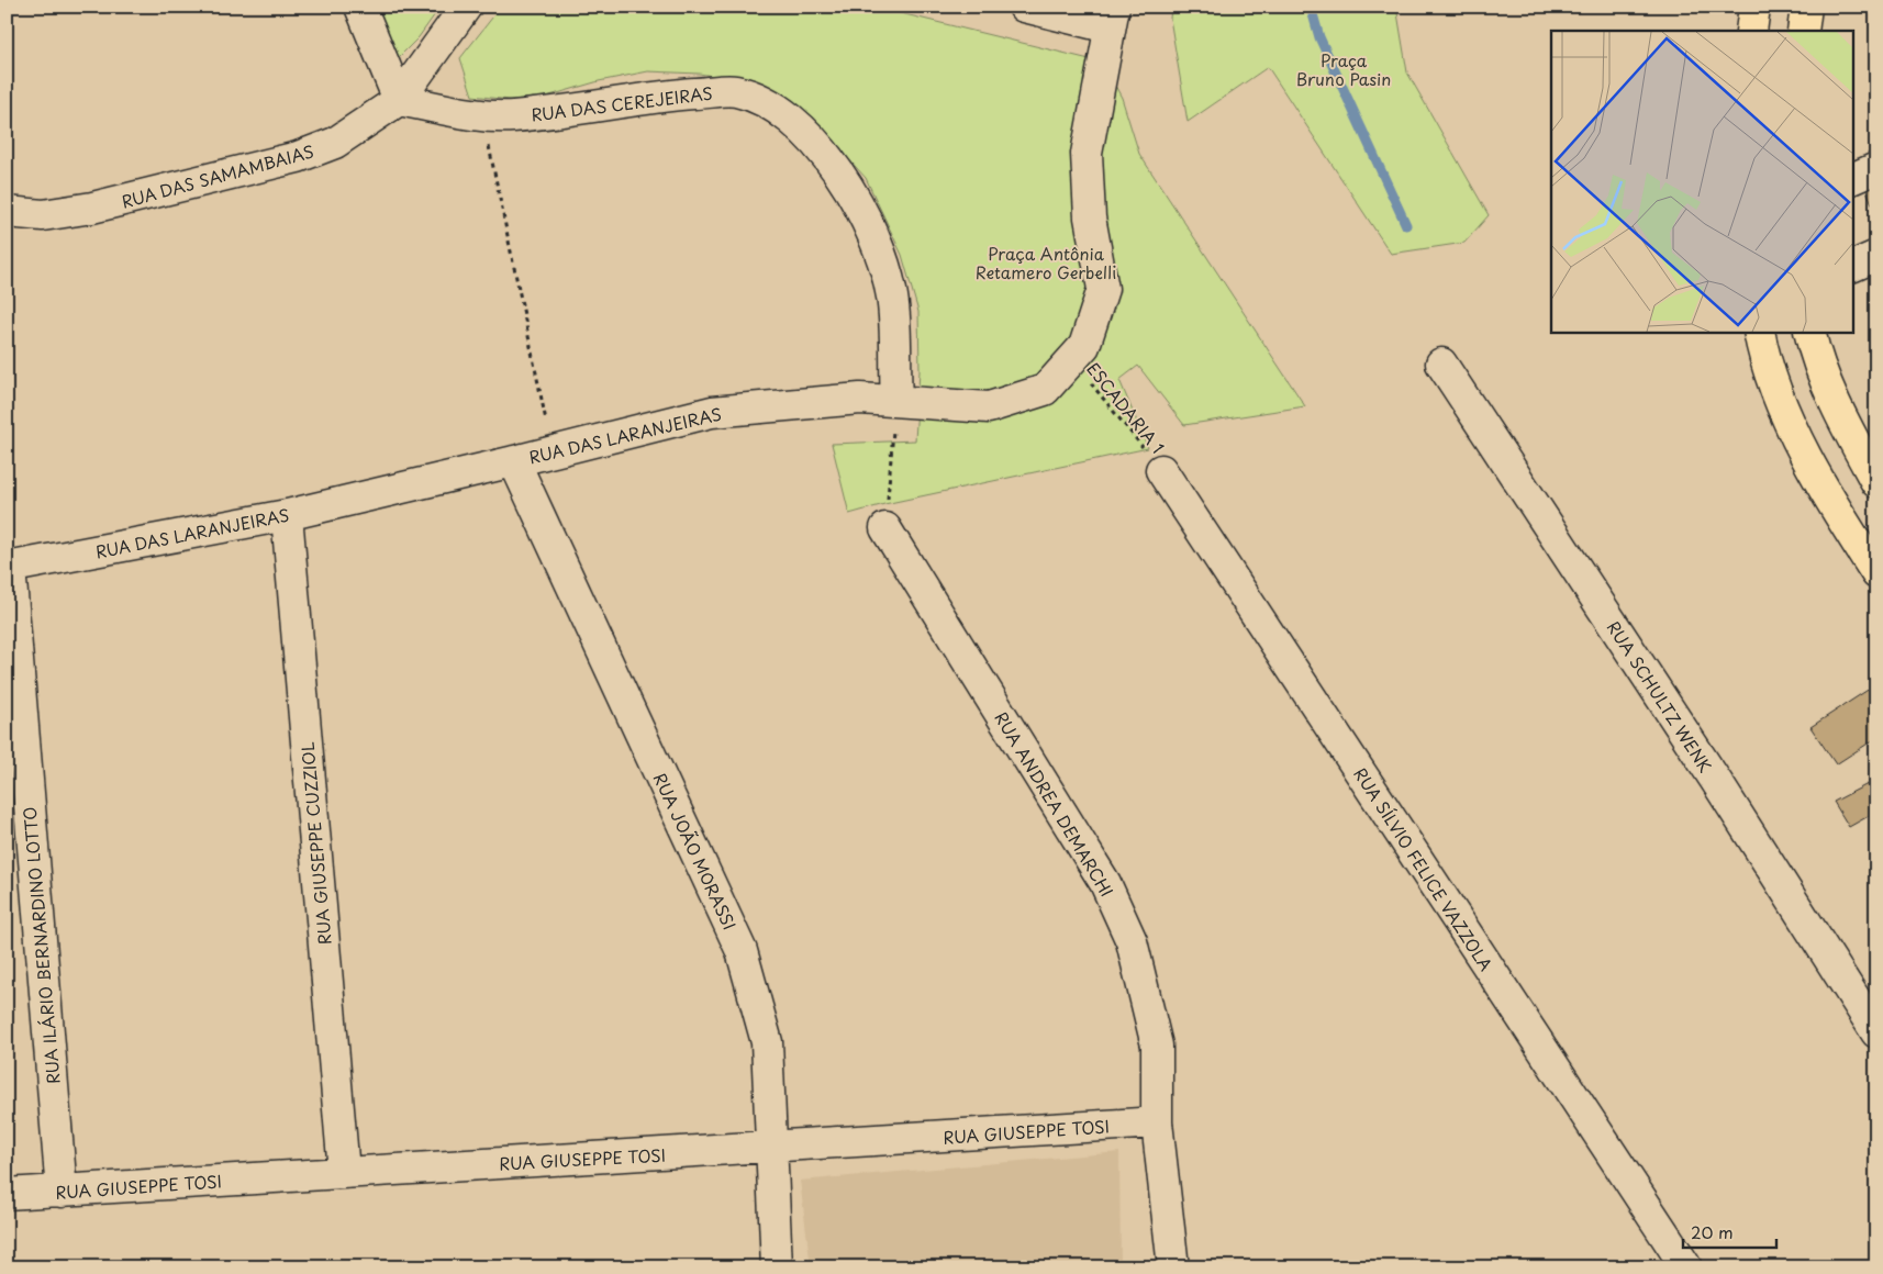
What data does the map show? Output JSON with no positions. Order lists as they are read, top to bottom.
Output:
{
  "streets": {
    "street": [
      "RUA DAS CEREJEIRAS",
      "RUA DAS SAMAMBAIAS",
      "RUA DAS LARANJEIRAS",
      "RUA SCHULTZ WENK",
      "RUA ANDREA DEMARCHI",
      "RUA GIUSEPPE CUZZIOL",
      "RUA JOÃO MORASSI",
      "RUA SÍLVIO FELICE VAZZOLA",
      "RUA ILÁRIO BERNARDINO LOTTO",
      "RUA GIUSEPPE TOSI"
    ],
    "path": ["ESCADARIA 1"]
  },
  "crossings": [
    ["RUA DAS CEREJEIRAS", "RUA DAS SAMAMBAIAS"],
    ["RUA DAS CEREJEIRAS", "RUA DAS LARANJEIRAS"],
    ["ESCADARIA 1", "RUA DAS LARANJEIRAS"],
    ["ESCADARIA 1", "RUA SÍLVIO FELICE VAZZOLA"],
    ["RUA DAS LARANJEIRAS", "RUA GIUSEPPE CUZZIOL"],
    ["RUA DAS LARANJEIRAS", "RUA JOÃO MORASSI"],
    ["RUA DAS LARANJEIRAS", "RUA ILÁRIO BERNARDINO LOTTO"],
    ["RUA ANDREA DEMARCHI", "RUA GIUSEPPE TOSI"],
    ["RUA GIUSEPPE CUZZIOL", "RUA GIUSEPPE TOSI"],
    ["RUA JOÃO MORASSI", "RUA GIUSEPPE TOSI"],
    ["RUA ILÁRIO BERNARDINO LOTTO", "RUA GIUSEPPE TOSI"]
  ],
  "parks": ["Praça Bruno Pasin", "Praça Antônia Retamero Gerbelli"],
  "scale_bar": "20 m"
}
